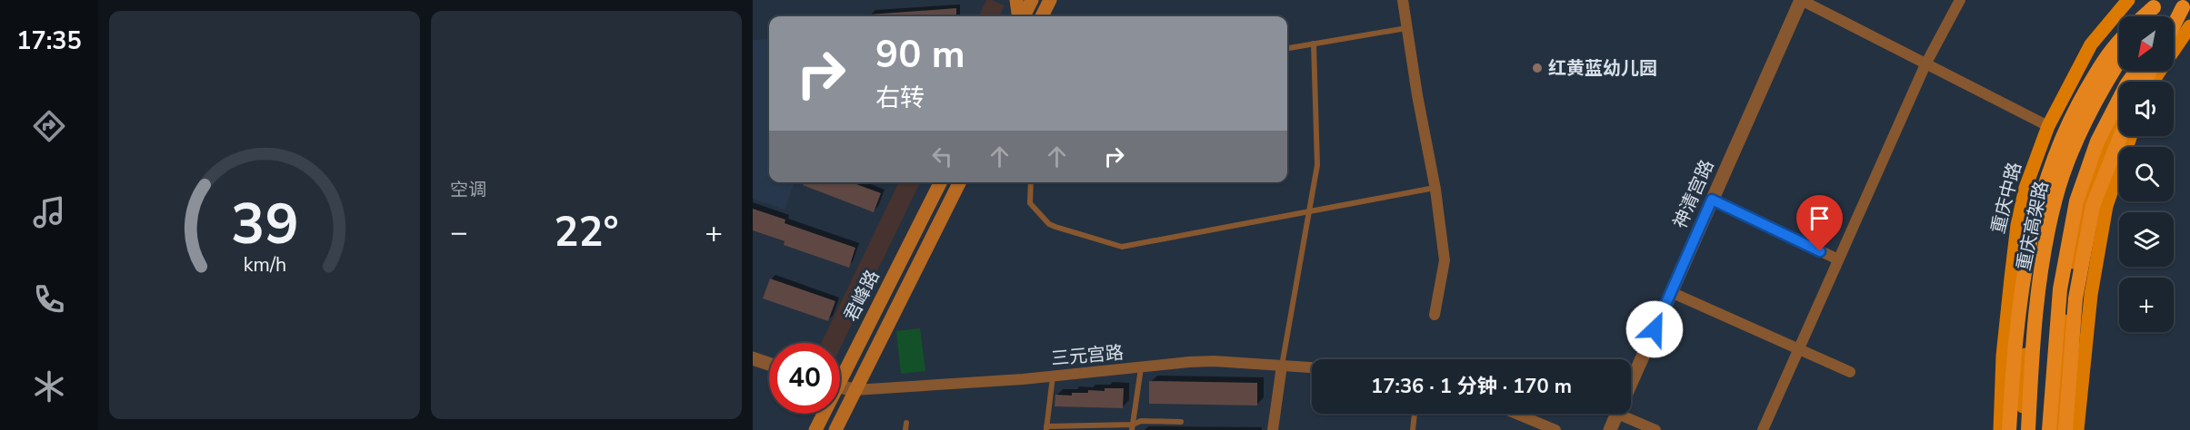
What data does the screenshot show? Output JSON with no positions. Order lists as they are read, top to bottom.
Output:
{
  "streets": {
    "highway": ["重庆高架路"],
    "main road": ["重庆中路", "君峰路"],
    "street": ["神清宫路", "三元宫路"]
  },
  "crossings": [
    ["君峰路", "三元宫路"]
  ],
  "places": ["红黄蓝幼儿园"],
  "north": "bottom left",
  "page": {
    "tabs": "17:35",
    "tile": "空调",
    "map_buttons": "+",
    "turn": ["90 m", "右转"],
    "heat": ["−", "22°", "+"],
    "limit": "40",
    "trip": "17:36 · 1 分钟 · 170 m",
    "gauge": ["39", "km/h"]
  }
}
